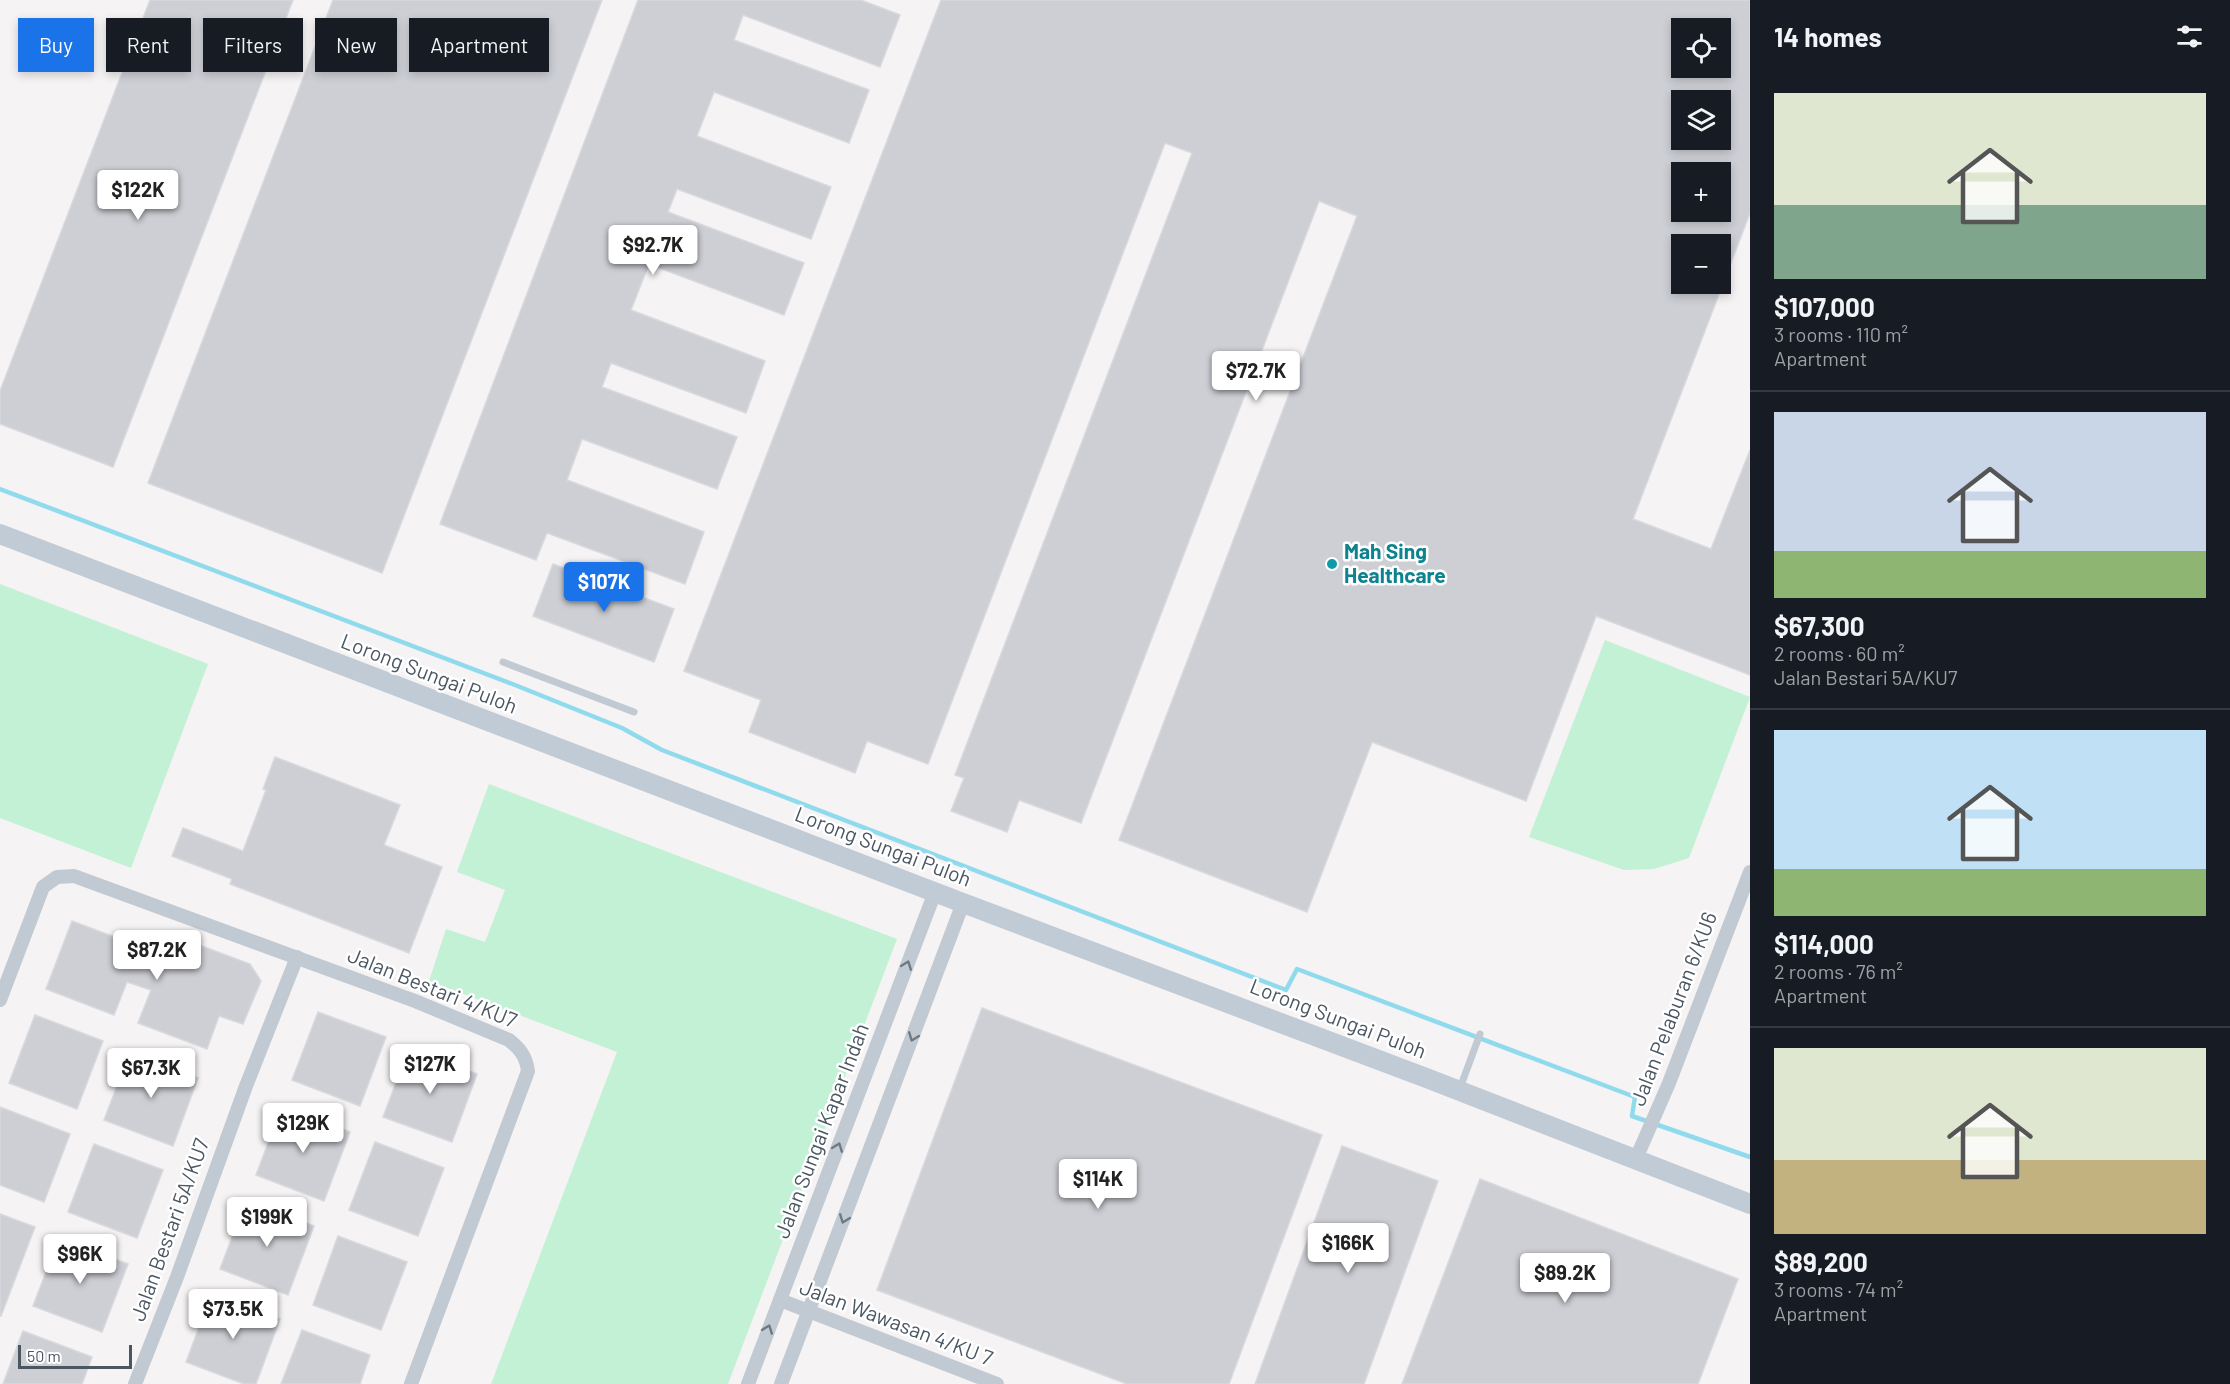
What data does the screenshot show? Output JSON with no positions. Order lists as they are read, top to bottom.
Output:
{
  "streets": {
    "street": [
      "Lorong Sungai Puloh",
      "Jalan Bestari 4/KU7",
      "Jalan Pelaburan 6/KU6",
      "Jalan Sungai Kapar Indah",
      "Jalan Bestari 5A/KU7",
      "Jalan Wawasan 4/KU 7"
    ]
  },
  "crossings": [
    ["Lorong Sungai Puloh", "Jalan Pelaburan 6/KU6"],
    ["Lorong Sungai Puloh", "Jalan Sungai Kapar Indah"],
    ["Jalan Bestari 4/KU7", "Jalan Bestari 5A/KU7"],
    ["Jalan Sungai Kapar Indah", "Jalan Wawasan 4/KU 7"]
  ],
  "places": ["Mah Sing Healthcare"],
  "scale_bar": "50 m",
  "page": {
    "heading": "14 homes",
    "map_buttons": ["+", "−"],
    "chip": [
      "Buy",
      "Rent",
      "Filters",
      "New",
      "Apartment"
    ],
    "list": [
      {
        "name": "$107,000",
        "note": "3 rooms · 110 m² · Apartment"
      },
      {
        "name": "$67,300",
        "note": "2 rooms · 60 m² · Jalan Bestari 5A/KU7"
      },
      {
        "name": "$114,000",
        "note": "2 rooms · 76 m² · Apartment"
      },
      {
        "name": "$89,200",
        "note": "3 rooms · 74 m² · Apartment"
      }
    ],
    "price": [
      "$122K",
      "$92.7K",
      "$72.7K",
      "$107K",
      "$87.2K",
      "$127K",
      "$67.3K",
      "$129K",
      "$114K",
      "$199K",
      "$166K",
      "$96K",
      "$89.2K",
      "$73.5K"
    ],
    "scale": "50 m"
  }
}
